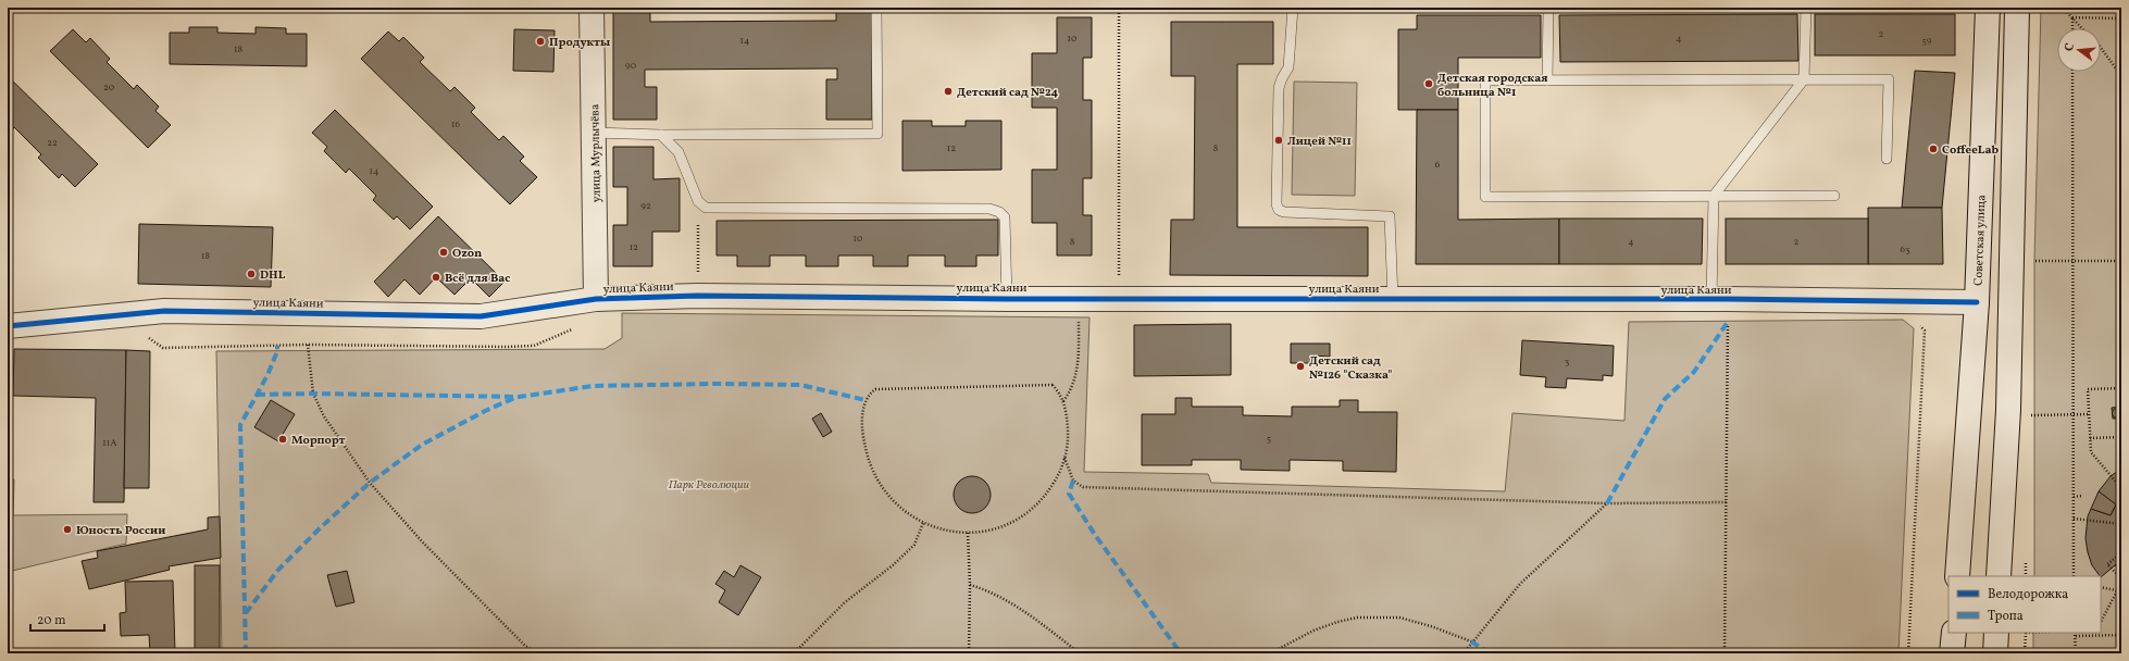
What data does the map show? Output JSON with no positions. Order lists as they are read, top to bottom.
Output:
{
  "streets": {
    "street": ["улица Мурлычёва", "Советская улица", "улица Каяни"]
  },
  "crossings": [
    ["улица Мурлычёва", "улица Каяни"],
    ["Советская улица", "улица Каяни"]
  ],
  "parks": ["Парк Революции"],
  "places": [
    "Продукты",
    "Детская городская больница №1",
    "Детский сад №24",
    "Лицей №11",
    "CoffeeLab",
    "Ozon",
    "DHL",
    "Всё для Вас",
    "Детский сад №126 \"Сказка\"",
    "Морпорт",
    "Юность России"
  ],
  "house_numbers": [
    "2",
    "10",
    "4",
    "14",
    "59",
    "18",
    "90",
    "20",
    "16",
    "22",
    "12",
    "8",
    "6",
    "14",
    "92",
    "10",
    "8",
    "4",
    "2",
    "12",
    "63",
    "18",
    "3",
    "5",
    "11А"
  ],
  "legend": ["Велодорожка", "Тропа"],
  "scale_bar": "20 m",
  "north": "left"
}
